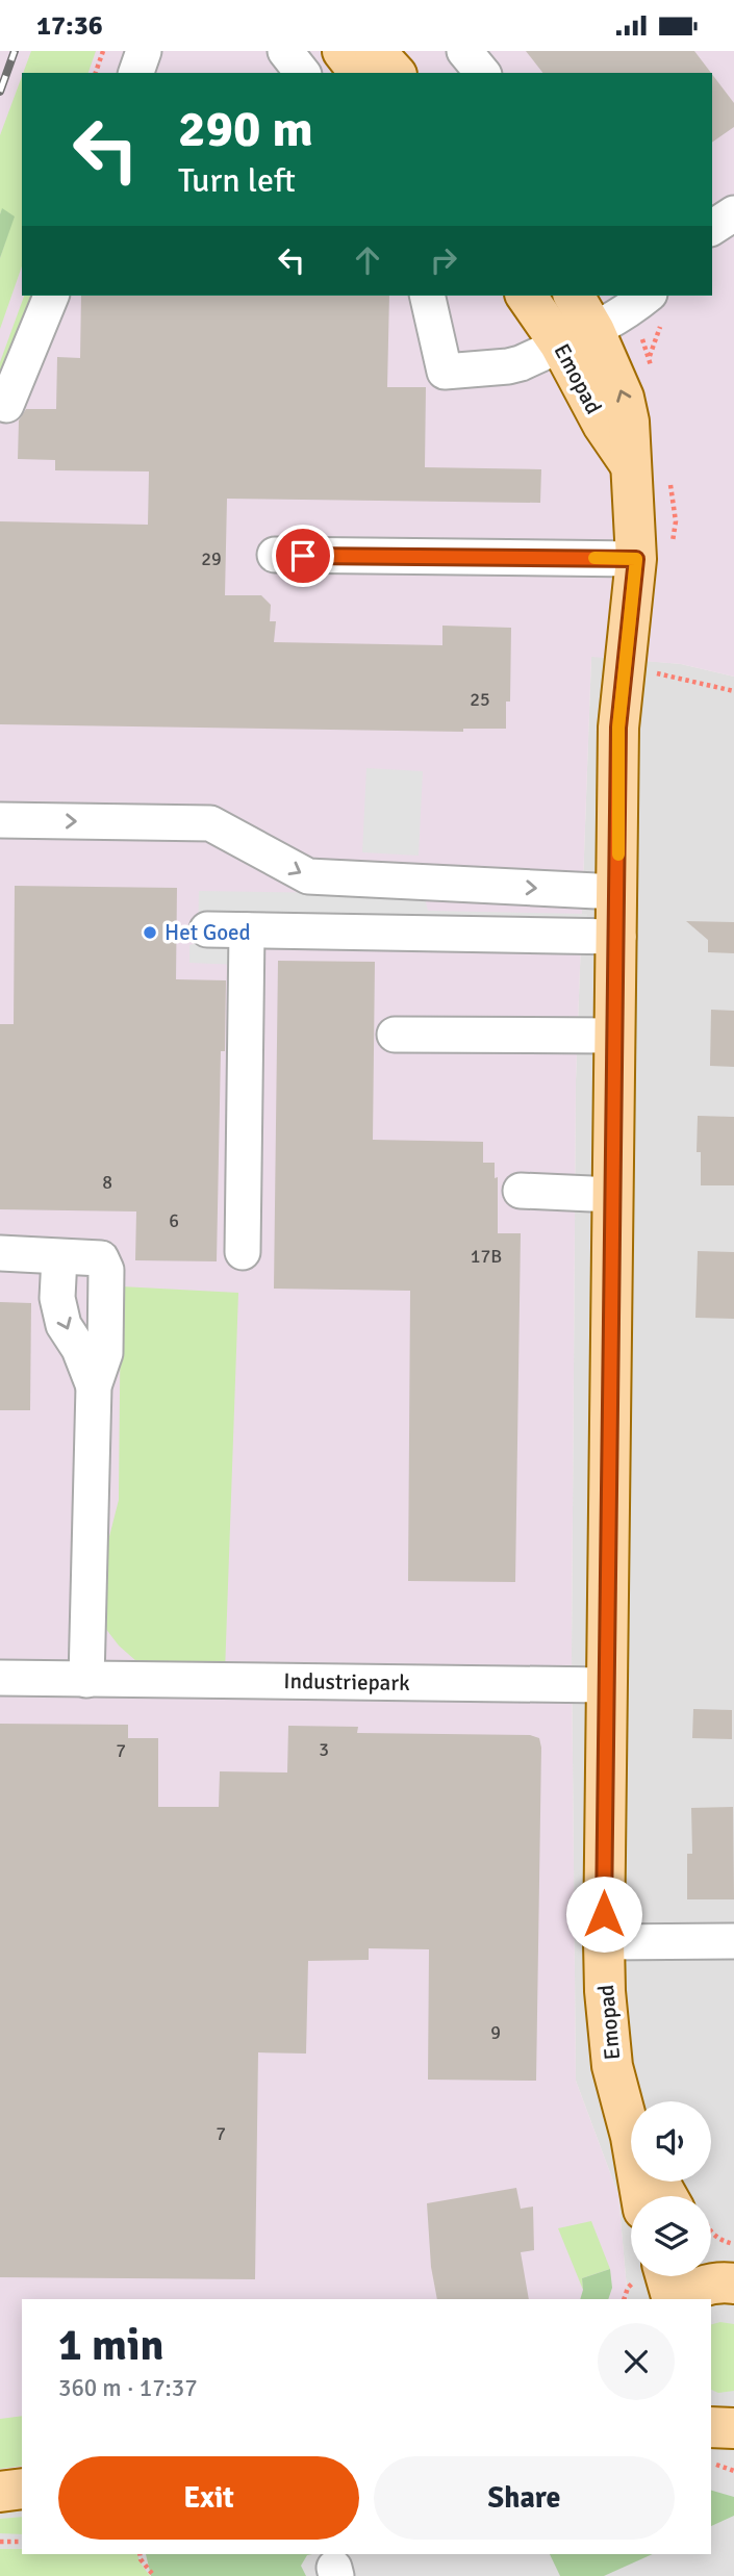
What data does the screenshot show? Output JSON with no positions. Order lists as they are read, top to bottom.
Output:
{
  "streets": {
    "main road": ["Emopad"],
    "street": ["Industriepark"]
  },
  "crossings": [
    ["Emopad", "Industriepark"]
  ],
  "places": ["Het Goed"],
  "house_numbers": [
    "29",
    "25",
    "8",
    "6",
    "17B",
    "3",
    "7",
    "9",
    "7"
  ],
  "page": {
    "status": "17:36",
    "turn": ["290 m", "Turn left"],
    "heading": ["1 min", "360 m · 17:37"],
    "buttons": ["Exit", "Share"]
  }
}
